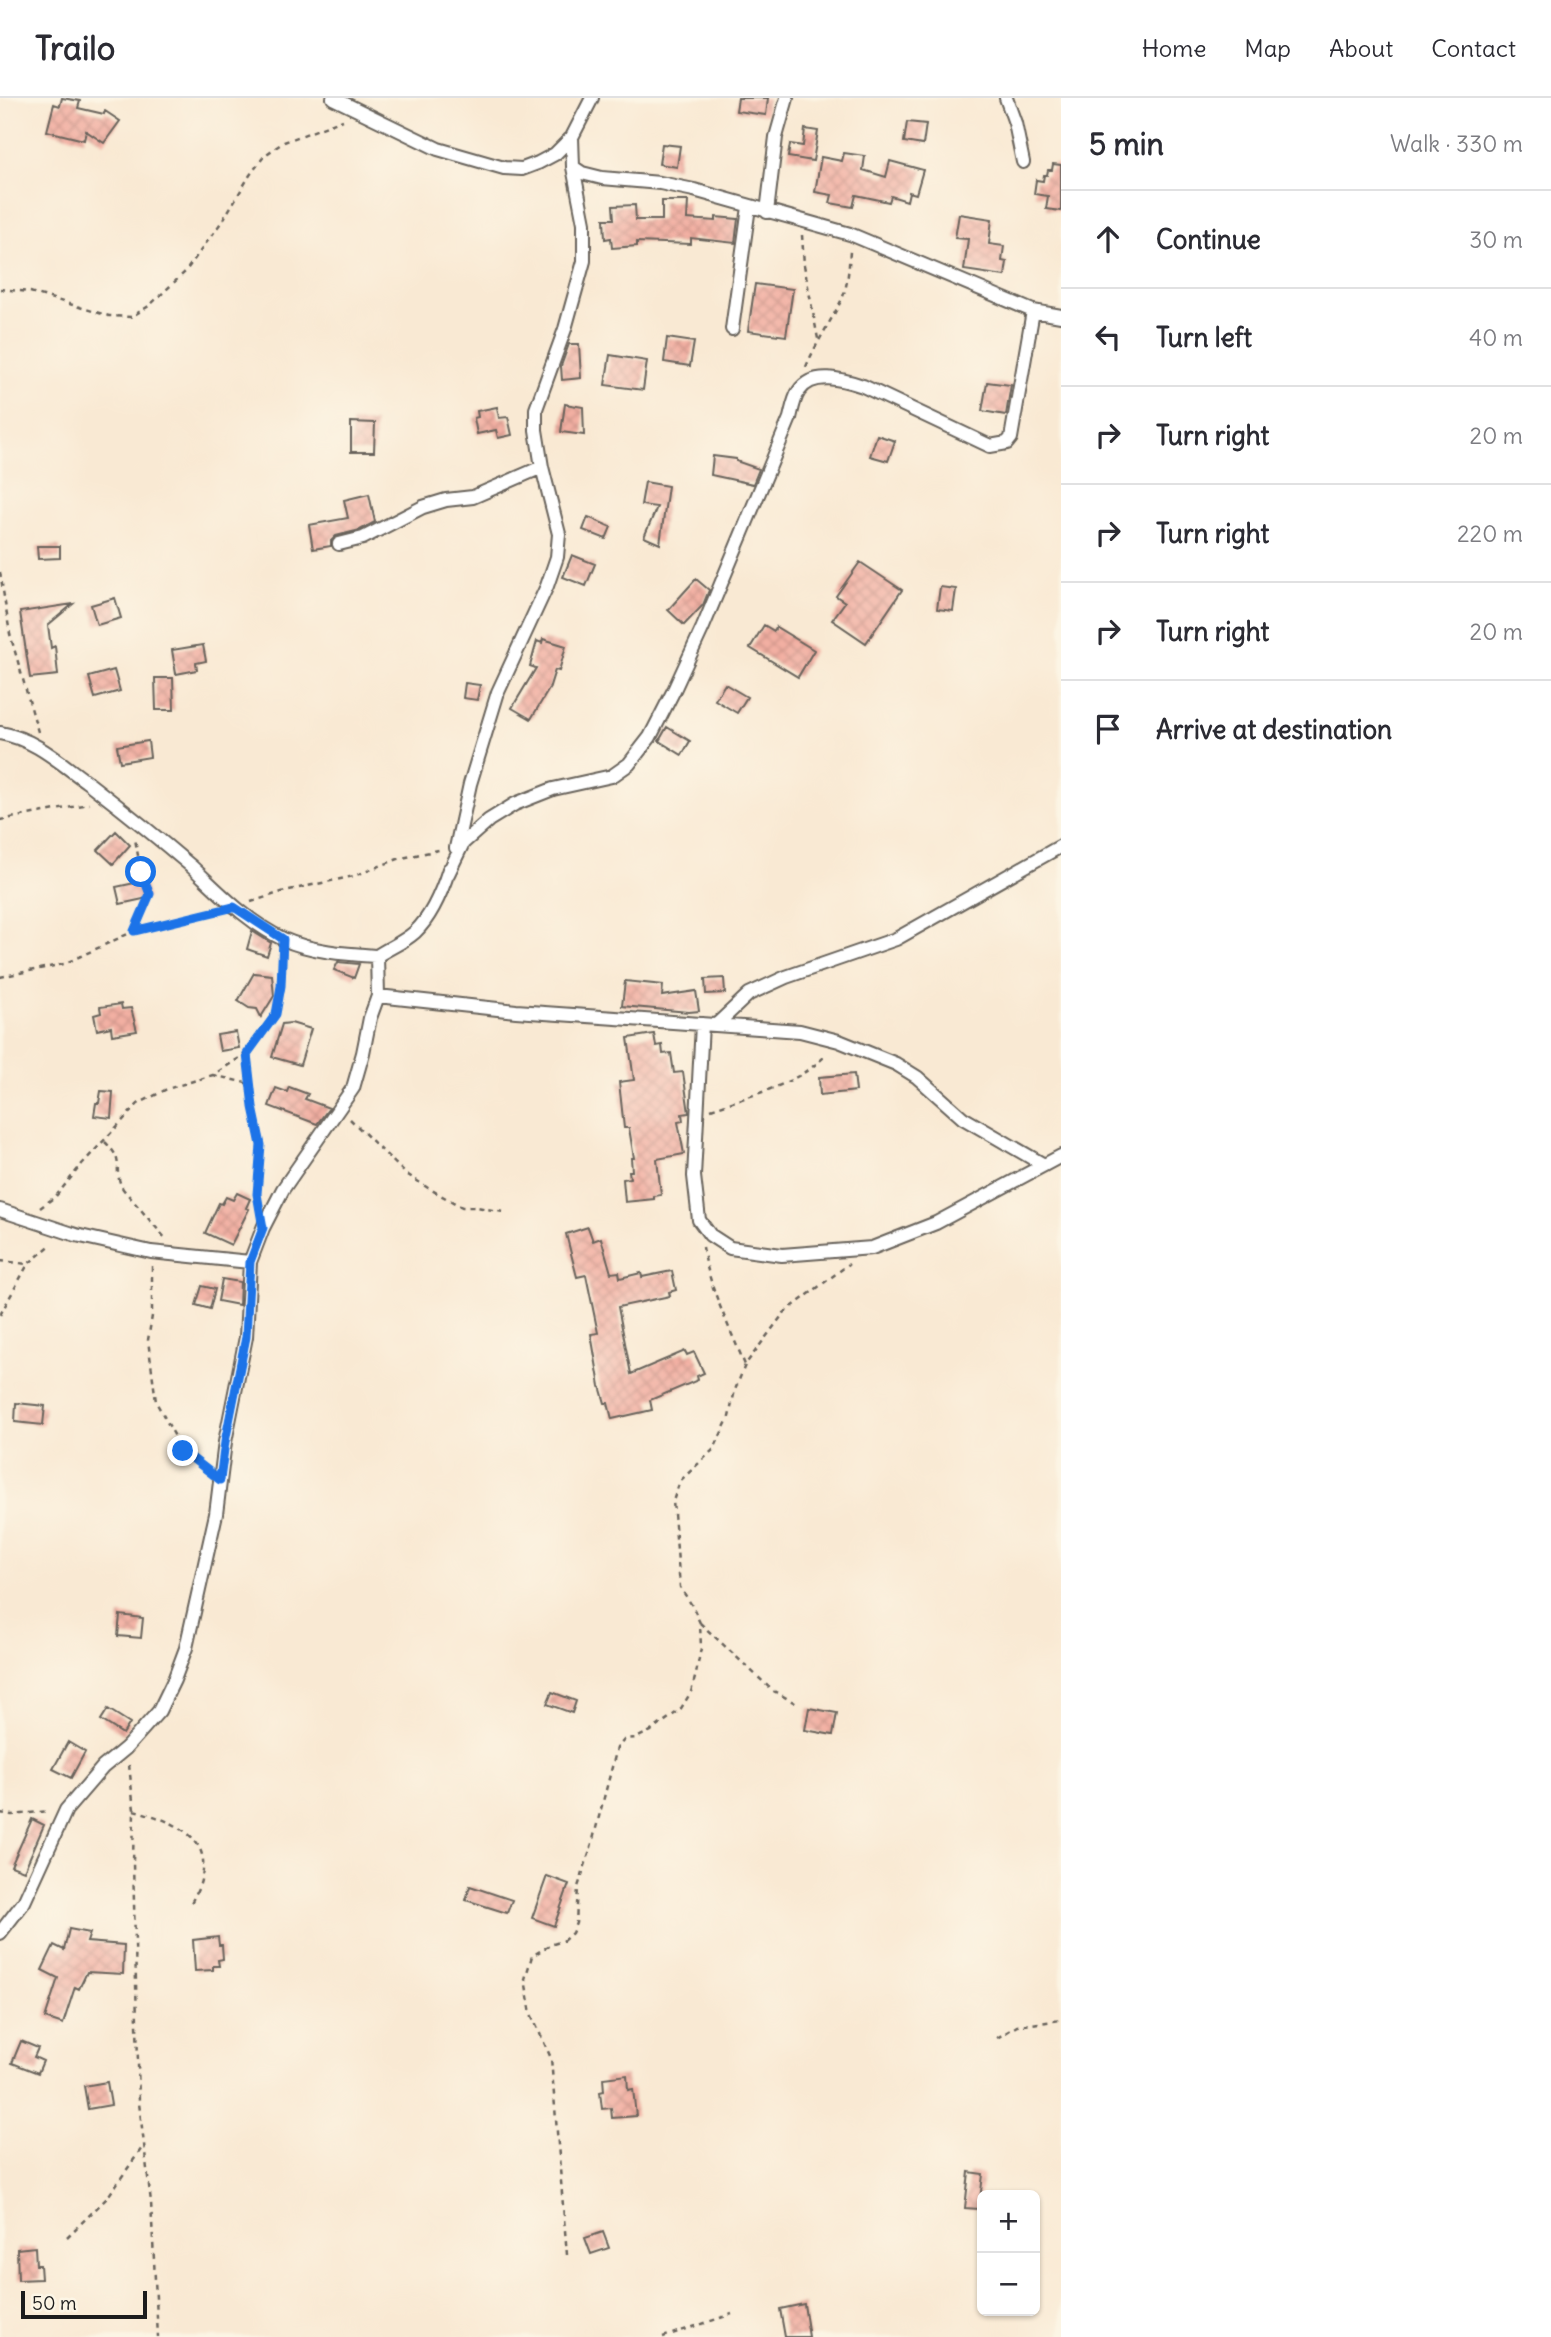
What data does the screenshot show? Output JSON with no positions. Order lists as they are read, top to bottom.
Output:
{
  "scale_bar": "50 m",
  "page": {
    "header": "Trailo",
    "nav": [
      "Home",
      "Map",
      "About",
      "Contact"
    ],
    "heading": ["5 min", "Walk · 330 m"],
    "list": [
      ["Continue", "30 m"],
      ["Turn left", "40 m"],
      ["Turn right", "20 m"],
      ["Turn right", "220 m"],
      ["Turn right", "20 m"],
      "Arrive at destination"
    ],
    "map_buttons": ["+", "−"],
    "scale": "50 m"
  }
}
